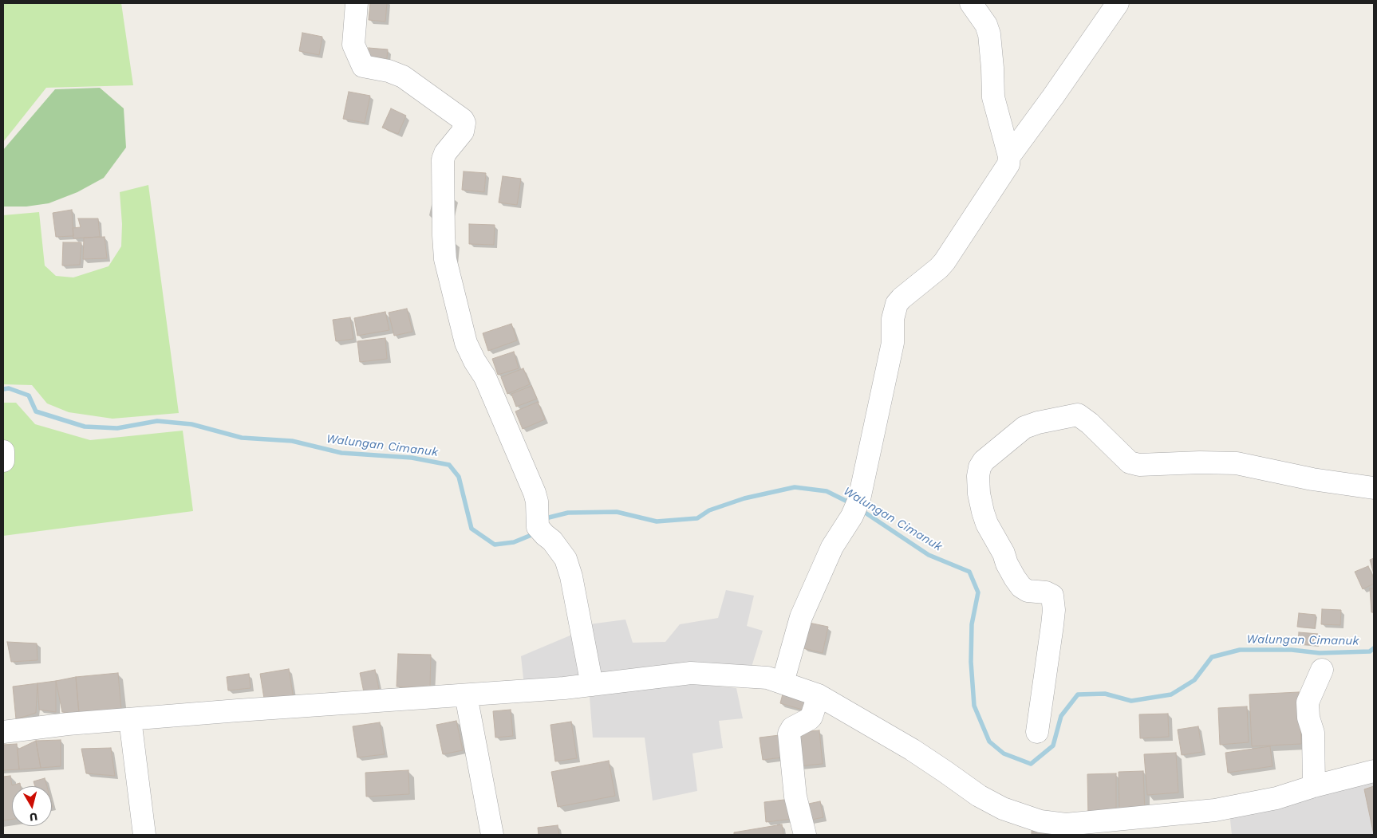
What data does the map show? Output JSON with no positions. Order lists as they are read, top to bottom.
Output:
{
  "water": ["Walungan Cimanuk"],
  "north": "bottom"
}
